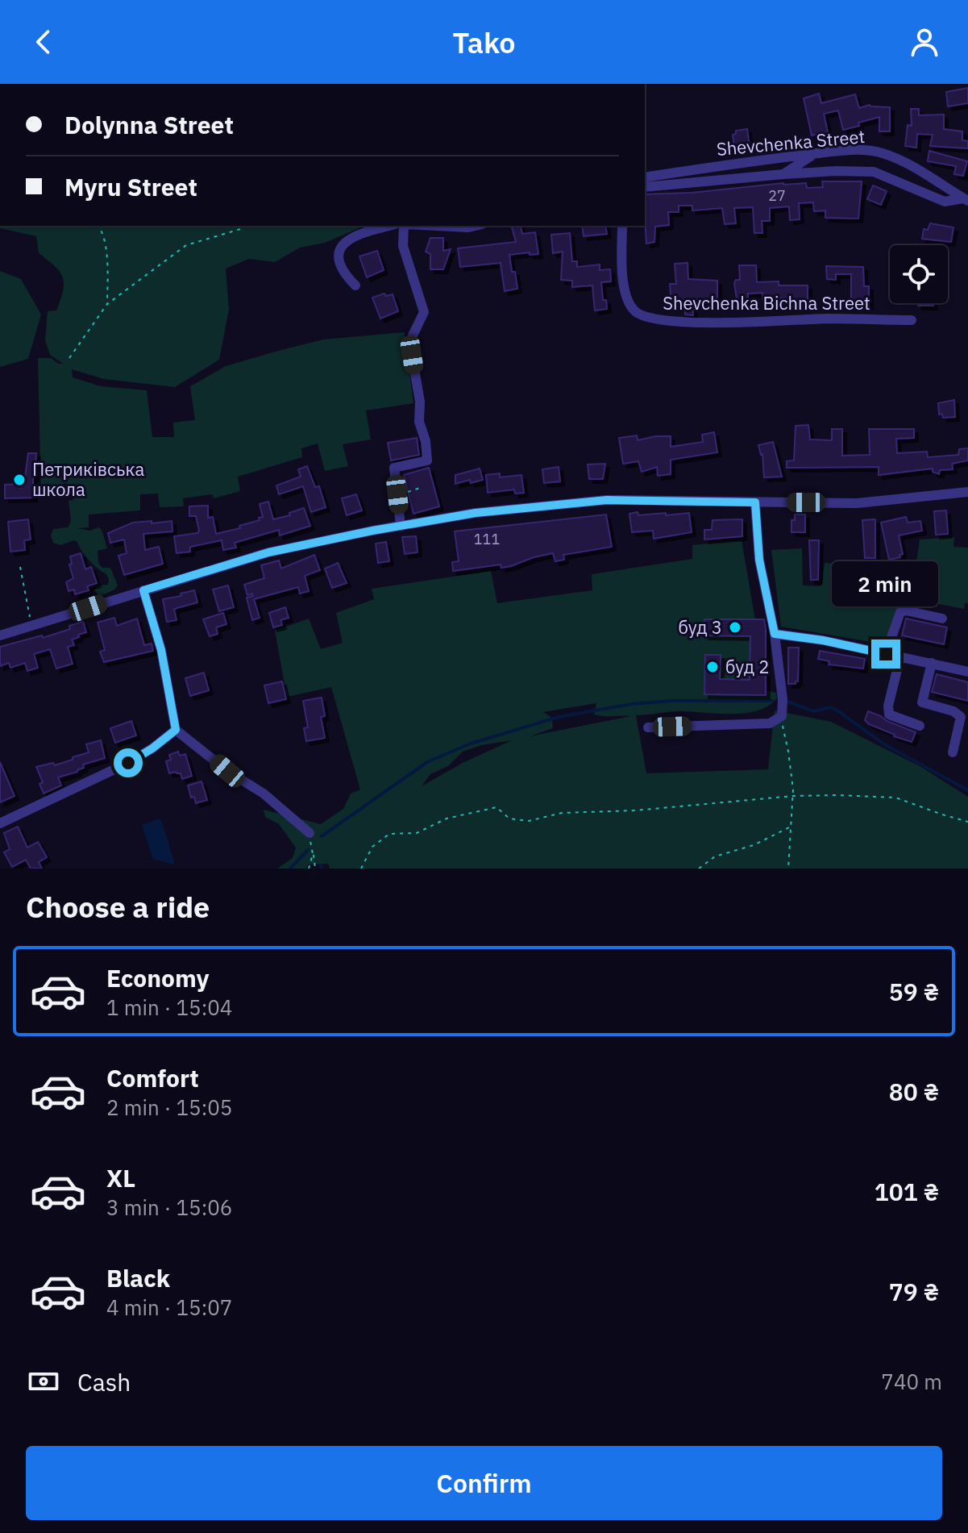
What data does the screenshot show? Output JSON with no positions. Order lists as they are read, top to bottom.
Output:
{
  "streets": {
    "street": ["Shevchenka Street", "Shevchenka Bichna Street"]
  },
  "places": ["Петриківська школа", "буд 3", "буд 2"],
  "house_numbers": ["27", "111"],
  "page": {
    "header": "Tako",
    "banner": ["Dolynna Street", "Myru Street"],
    "bubble": "2 min",
    "heading": "Choose a ride",
    "list": [
      {
        "name": "Economy",
        "note": "1 min · 15:04",
        "value": "59 ₴"
      },
      {
        "name": "Comfort",
        "note": "2 min · 15:05",
        "value": "80 ₴"
      },
      {
        "name": "XL",
        "note": "3 min · 15:06",
        "value": "101 ₴"
      },
      {
        "name": "Black",
        "note": "4 min · 15:07",
        "value": "79 ₴"
      }
    ],
    "pay": ["Cash", "740 m"],
    "buttons": "Confirm"
  }
}
